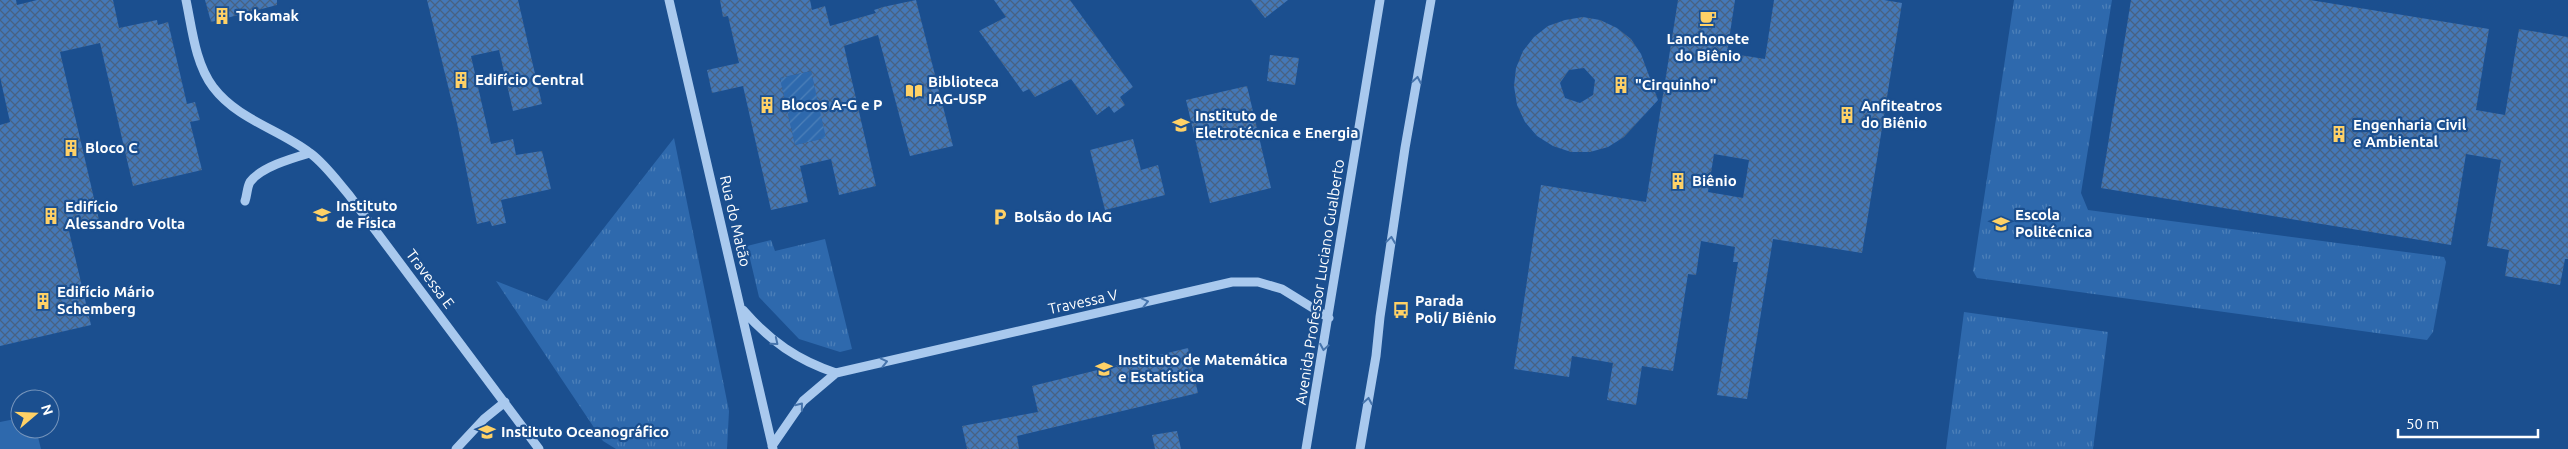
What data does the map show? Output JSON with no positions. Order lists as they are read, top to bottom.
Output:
{
  "streets": {
    "street": [
      "Rua do Matão",
      "Travessa E",
      "Avenida Professor Luciano Gualberto",
      "Travessa V"
    ]
  },
  "crossings": [
    ["Rua do Matão", "Travessa V"],
    ["Avenida Professor Luciano Gualberto", "Travessa V"]
  ],
  "one_way": ["Travessa V"],
  "places": {
    "building": [
      "Tokamak",
      "Edifício Central",
      "\"Cirquinho\"",
      "Blocos A-G e P",
      "Anfiteatros do Biênio",
      "Engenharia Civil e Ambiental",
      "Bloco C",
      "Biênio",
      "Edifício Alessandro Volta",
      "Edifício Mário Schemberg"
    ],
    "cafe": ["Lanchonete do Biênio"],
    "library": ["Biblioteca IAG-USP"],
    "school or university": [
      "Instituto de Eletrotécnica e Energia",
      "Instituto de Física",
      "Escola Politécnica",
      "Instituto de Matemática e Estatística",
      "Instituto Oceanográfico"
    ],
    "parking": ["Bolsão do IAG"],
    "bus stop": ["Parada Poli/ Biênio"]
  },
  "scale_bar": "50 m",
  "north": "right"
}
